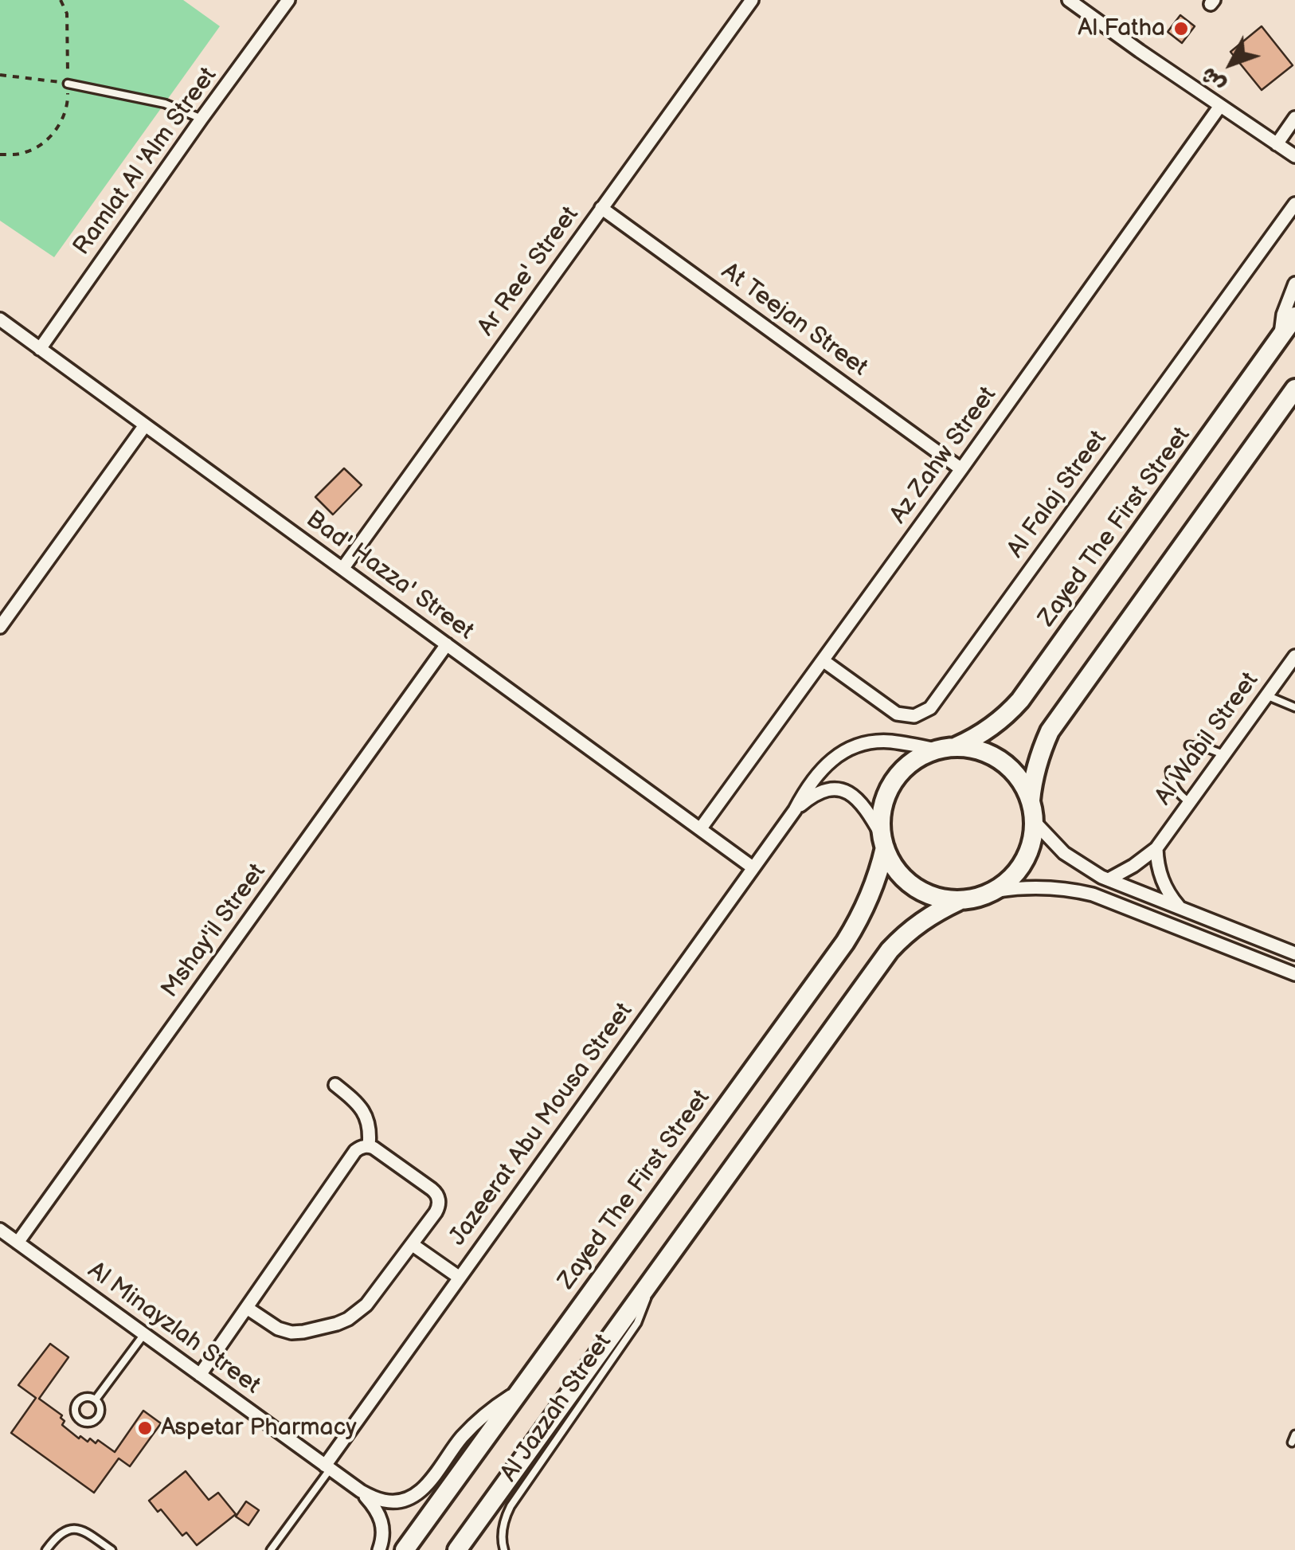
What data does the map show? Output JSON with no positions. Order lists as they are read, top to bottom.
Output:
{
  "streets": {
    "main road": ["Zayed The First Street"],
    "street": [
      "Ramlat Al 'Alm Street",
      "Ar Ree' Street",
      "At Teejan Street",
      "Az Zahw Street",
      "Al Falaj Street",
      "Bad' Hazza' Street",
      "Al Wabil Street",
      "Mshay'il Street",
      "Jazeerat Abu Mousa Street",
      "Al Minayzlah Street"
    ],
    "lane": ["Al Jazzah Street"]
  },
  "crossings": [
    ["Ramlat Al 'Alm Street", "Bad' Hazza' Street"],
    ["Ar Ree' Street", "At Teejan Street"],
    ["Ar Ree' Street", "Bad' Hazza' Street"],
    ["At Teejan Street", "Az Zahw Street"],
    ["Az Zahw Street", "Al Falaj Street"],
    ["Az Zahw Street", "Bad' Hazza' Street"],
    ["Zayed The First Street", "Jazeerat Abu Mousa Street"],
    ["Zayed The First Street", "Al Minayzlah Street"],
    ["Bad' Hazza' Street", "Mshay'il Street"],
    ["Bad' Hazza' Street", "Jazeerat Abu Mousa Street"],
    ["Mshay'il Street", "Al Minayzlah Street"],
    ["Jazeerat Abu Mousa Street", "Al Minayzlah Street"]
  ],
  "places": ["Al Fatha", "Aspetar Pharmacy"],
  "north": "bottom left"
}
